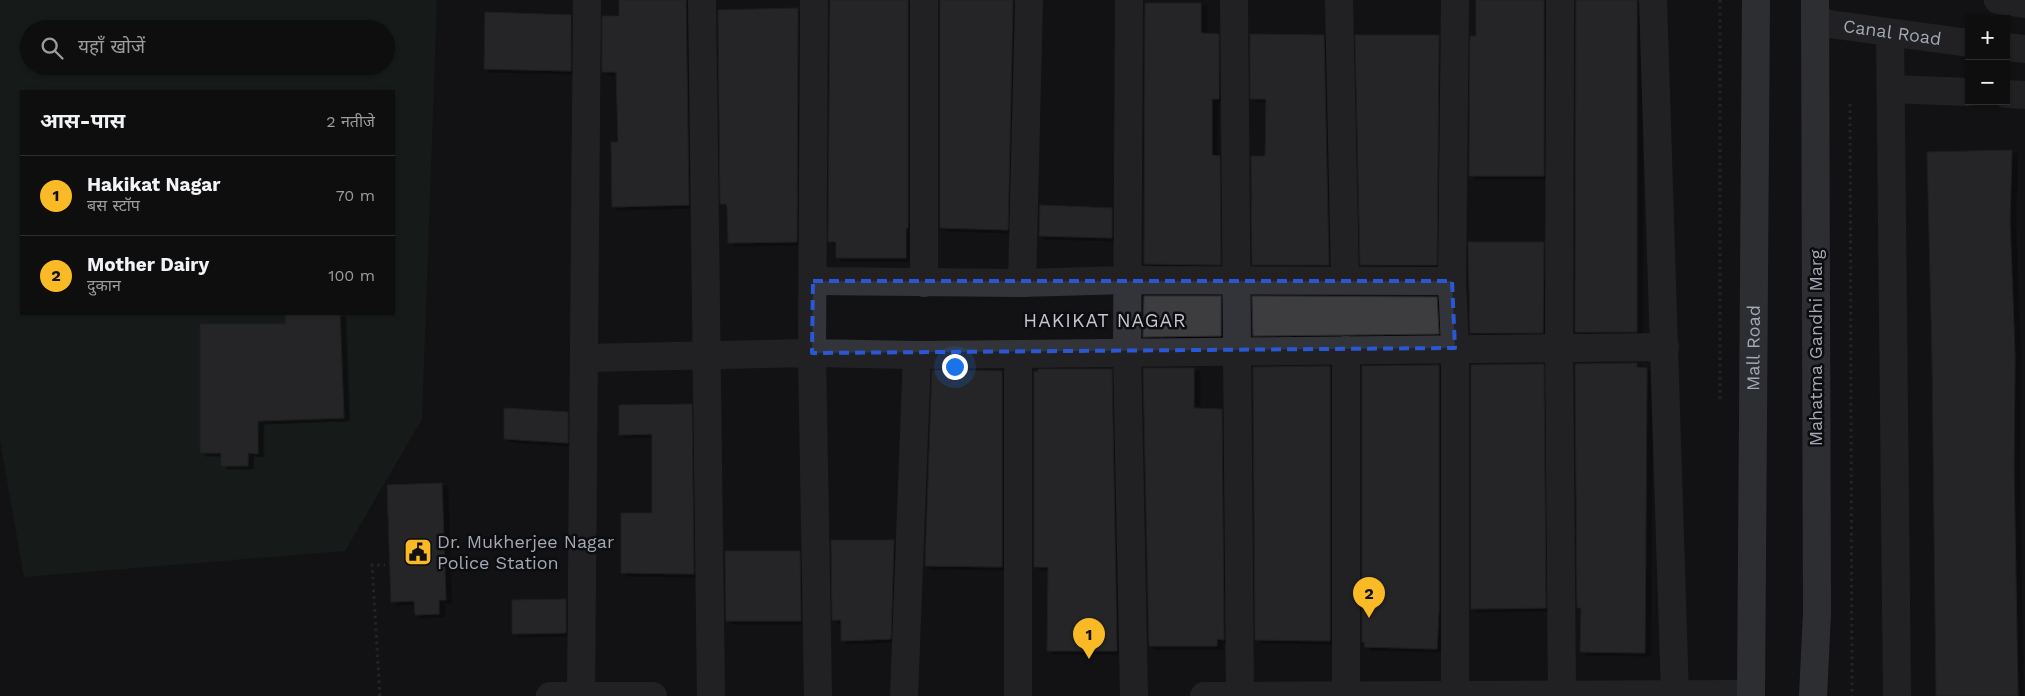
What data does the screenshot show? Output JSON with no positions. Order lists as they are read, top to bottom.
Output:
{
  "streets": {
    "main road": ["Mall Road", "Mahatma Gandhi Marg"],
    "street": ["Canal Road"]
  },
  "crossings": [
    ["Canal Road", "Mahatma Gandhi Marg"]
  ],
  "districts": ["HAKIKAT NAGAR"],
  "places": {
    "public building": ["Dr. Mukherjee Nagar Police Station"]
  },
  "page": {
    "map_buttons": ["+", "−"],
    "search": "यहाँ खोजें",
    "heading": ["आस-पास", "2 नतीजे"],
    "list": [
      {
        "mark": "1",
        "name": "Hakikat Nagar",
        "note": "बस स्टॉप",
        "value": "70 m"
      },
      {
        "mark": "2",
        "name": "Mother Dairy",
        "note": "दुकान",
        "value": "100 m"
      }
    ],
    "pins": ["2", "1"]
  }
}
